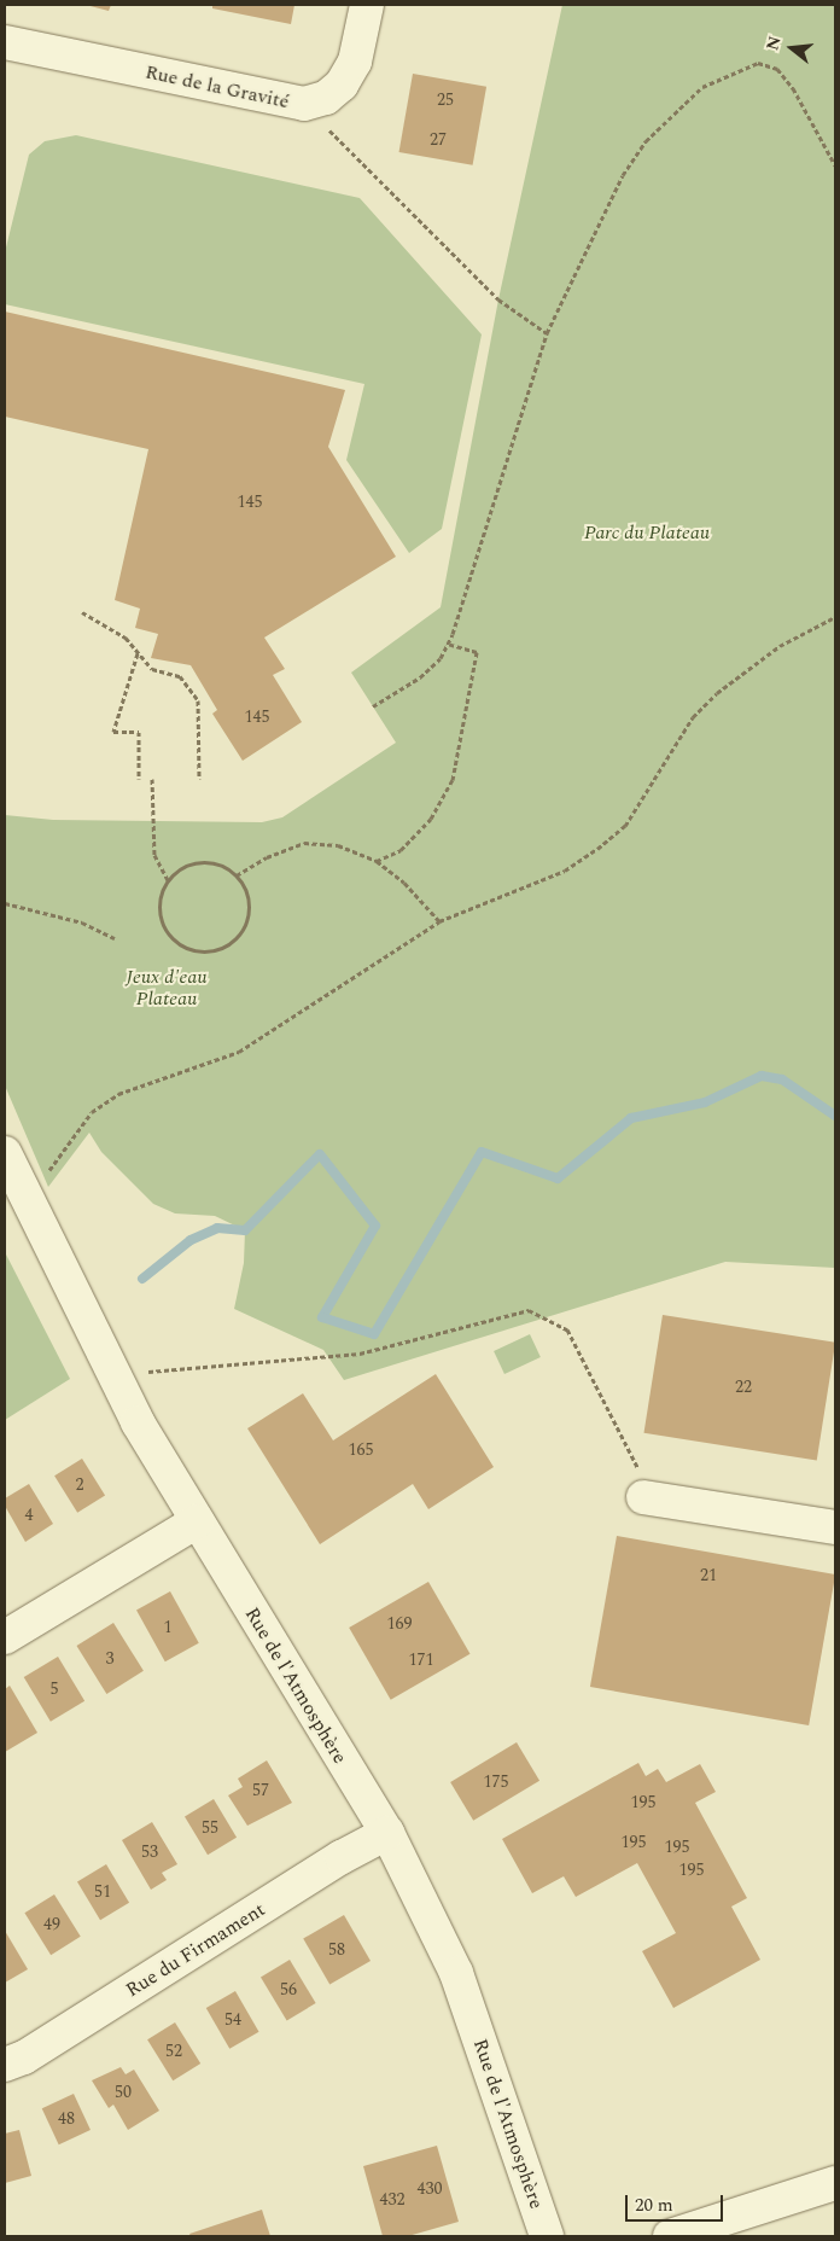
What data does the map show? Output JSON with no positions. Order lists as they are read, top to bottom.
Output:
{
  "streets": {
    "street": ["Rue de la Gravité", "Rue de l'Atmosphère", "Rue du Firmament"]
  },
  "crossings": [
    ["Rue de l'Atmosphère", "Rue du Firmament"]
  ],
  "parks": ["Parc du Plateau", "Jeux d'eau Plateau"],
  "house_numbers": [
    "25",
    "27",
    "145",
    "145",
    "22",
    "165",
    "2",
    "4",
    "21",
    "169",
    "1",
    "3",
    "171",
    "5",
    "175",
    "57",
    "195",
    "55",
    "195",
    "195",
    "53",
    "195",
    "51",
    "49",
    "58",
    "56",
    "54",
    "52",
    "50",
    "48",
    "430",
    "432"
  ],
  "scale_bar": "20 m",
  "north": "left"
}
